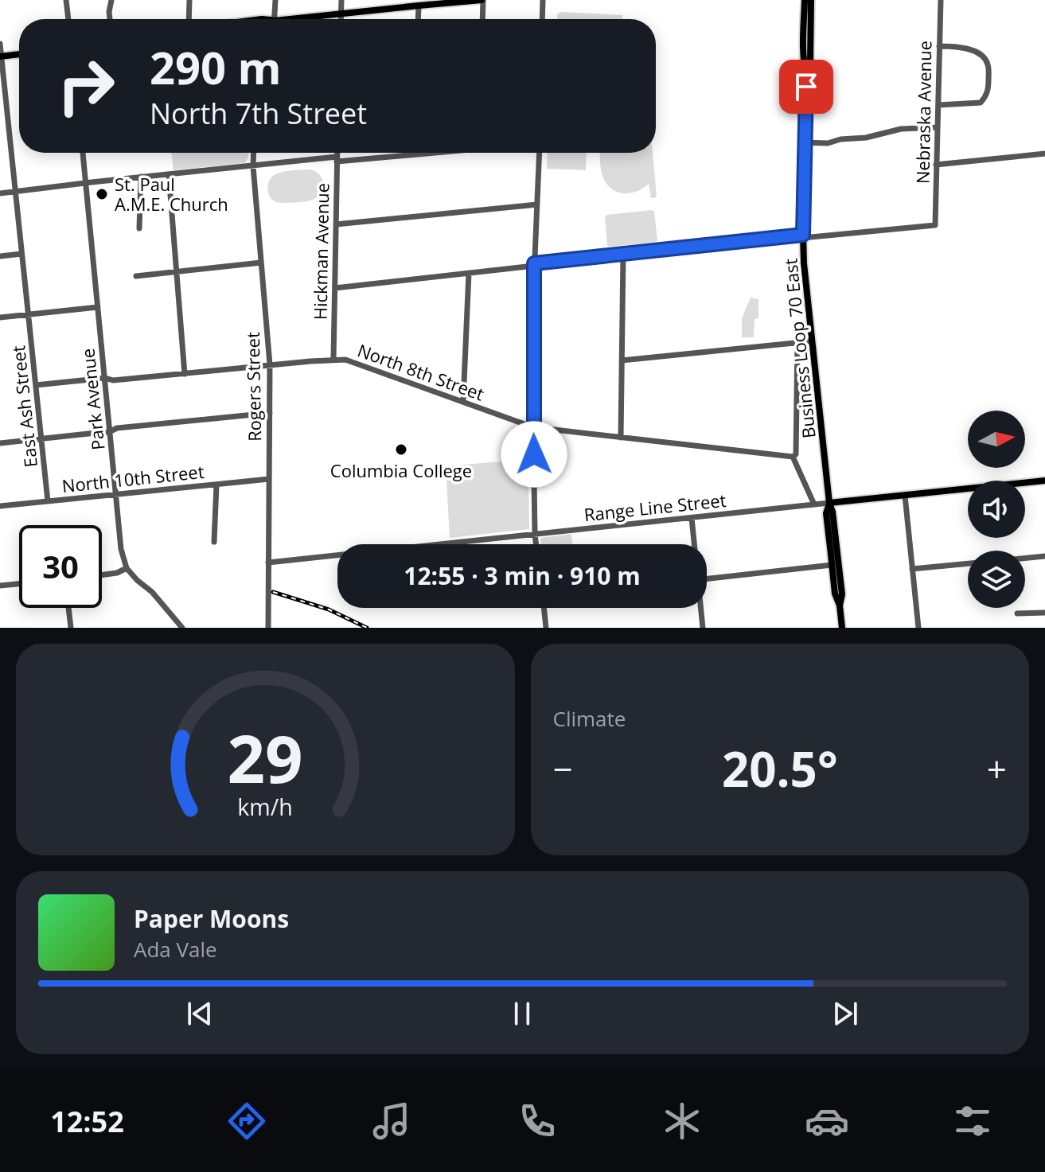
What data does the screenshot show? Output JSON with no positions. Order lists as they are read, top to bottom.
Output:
{
  "streets": {
    "main road": ["Business Loop 70 East", "Range Line Street"],
    "street": [
      "Nebraska Avenue",
      "Hickman Avenue",
      "North 8th Street",
      "Rogers Street",
      "Park Avenue",
      "East Ash Street",
      "North 10th Street"
    ]
  },
  "crossings": [
    ["Nebraska Avenue", "Business Loop 70 East"],
    ["Hickman Avenue", "North 8th Street"],
    ["Business Loop 70 East", "Range Line Street"],
    ["North 8th Street", "Rogers Street"],
    ["North 8th Street", "Park Avenue"],
    ["North 8th Street", "East Ash Street"],
    ["Rogers Street", "North 10th Street"],
    ["Rogers Street", "Range Line Street"],
    ["Park Avenue", "North 10th Street"],
    ["East Ash Street", "North 10th Street"]
  ],
  "places": ["St. Paul A.M.E. Church", "Columbia College"],
  "north": "right",
  "page": {
    "turn": ["290 m", "North 7th Street"],
    "limit": "30",
    "trip": "12:55 · 3 min · 910 m",
    "tile": "Climate",
    "heat": ["−", "20.5°", "+"],
    "song": ["Paper Moons", "Ada Vale"],
    "tabs": "12:52",
    "gauge": ["29", "km/h"]
  }
}
